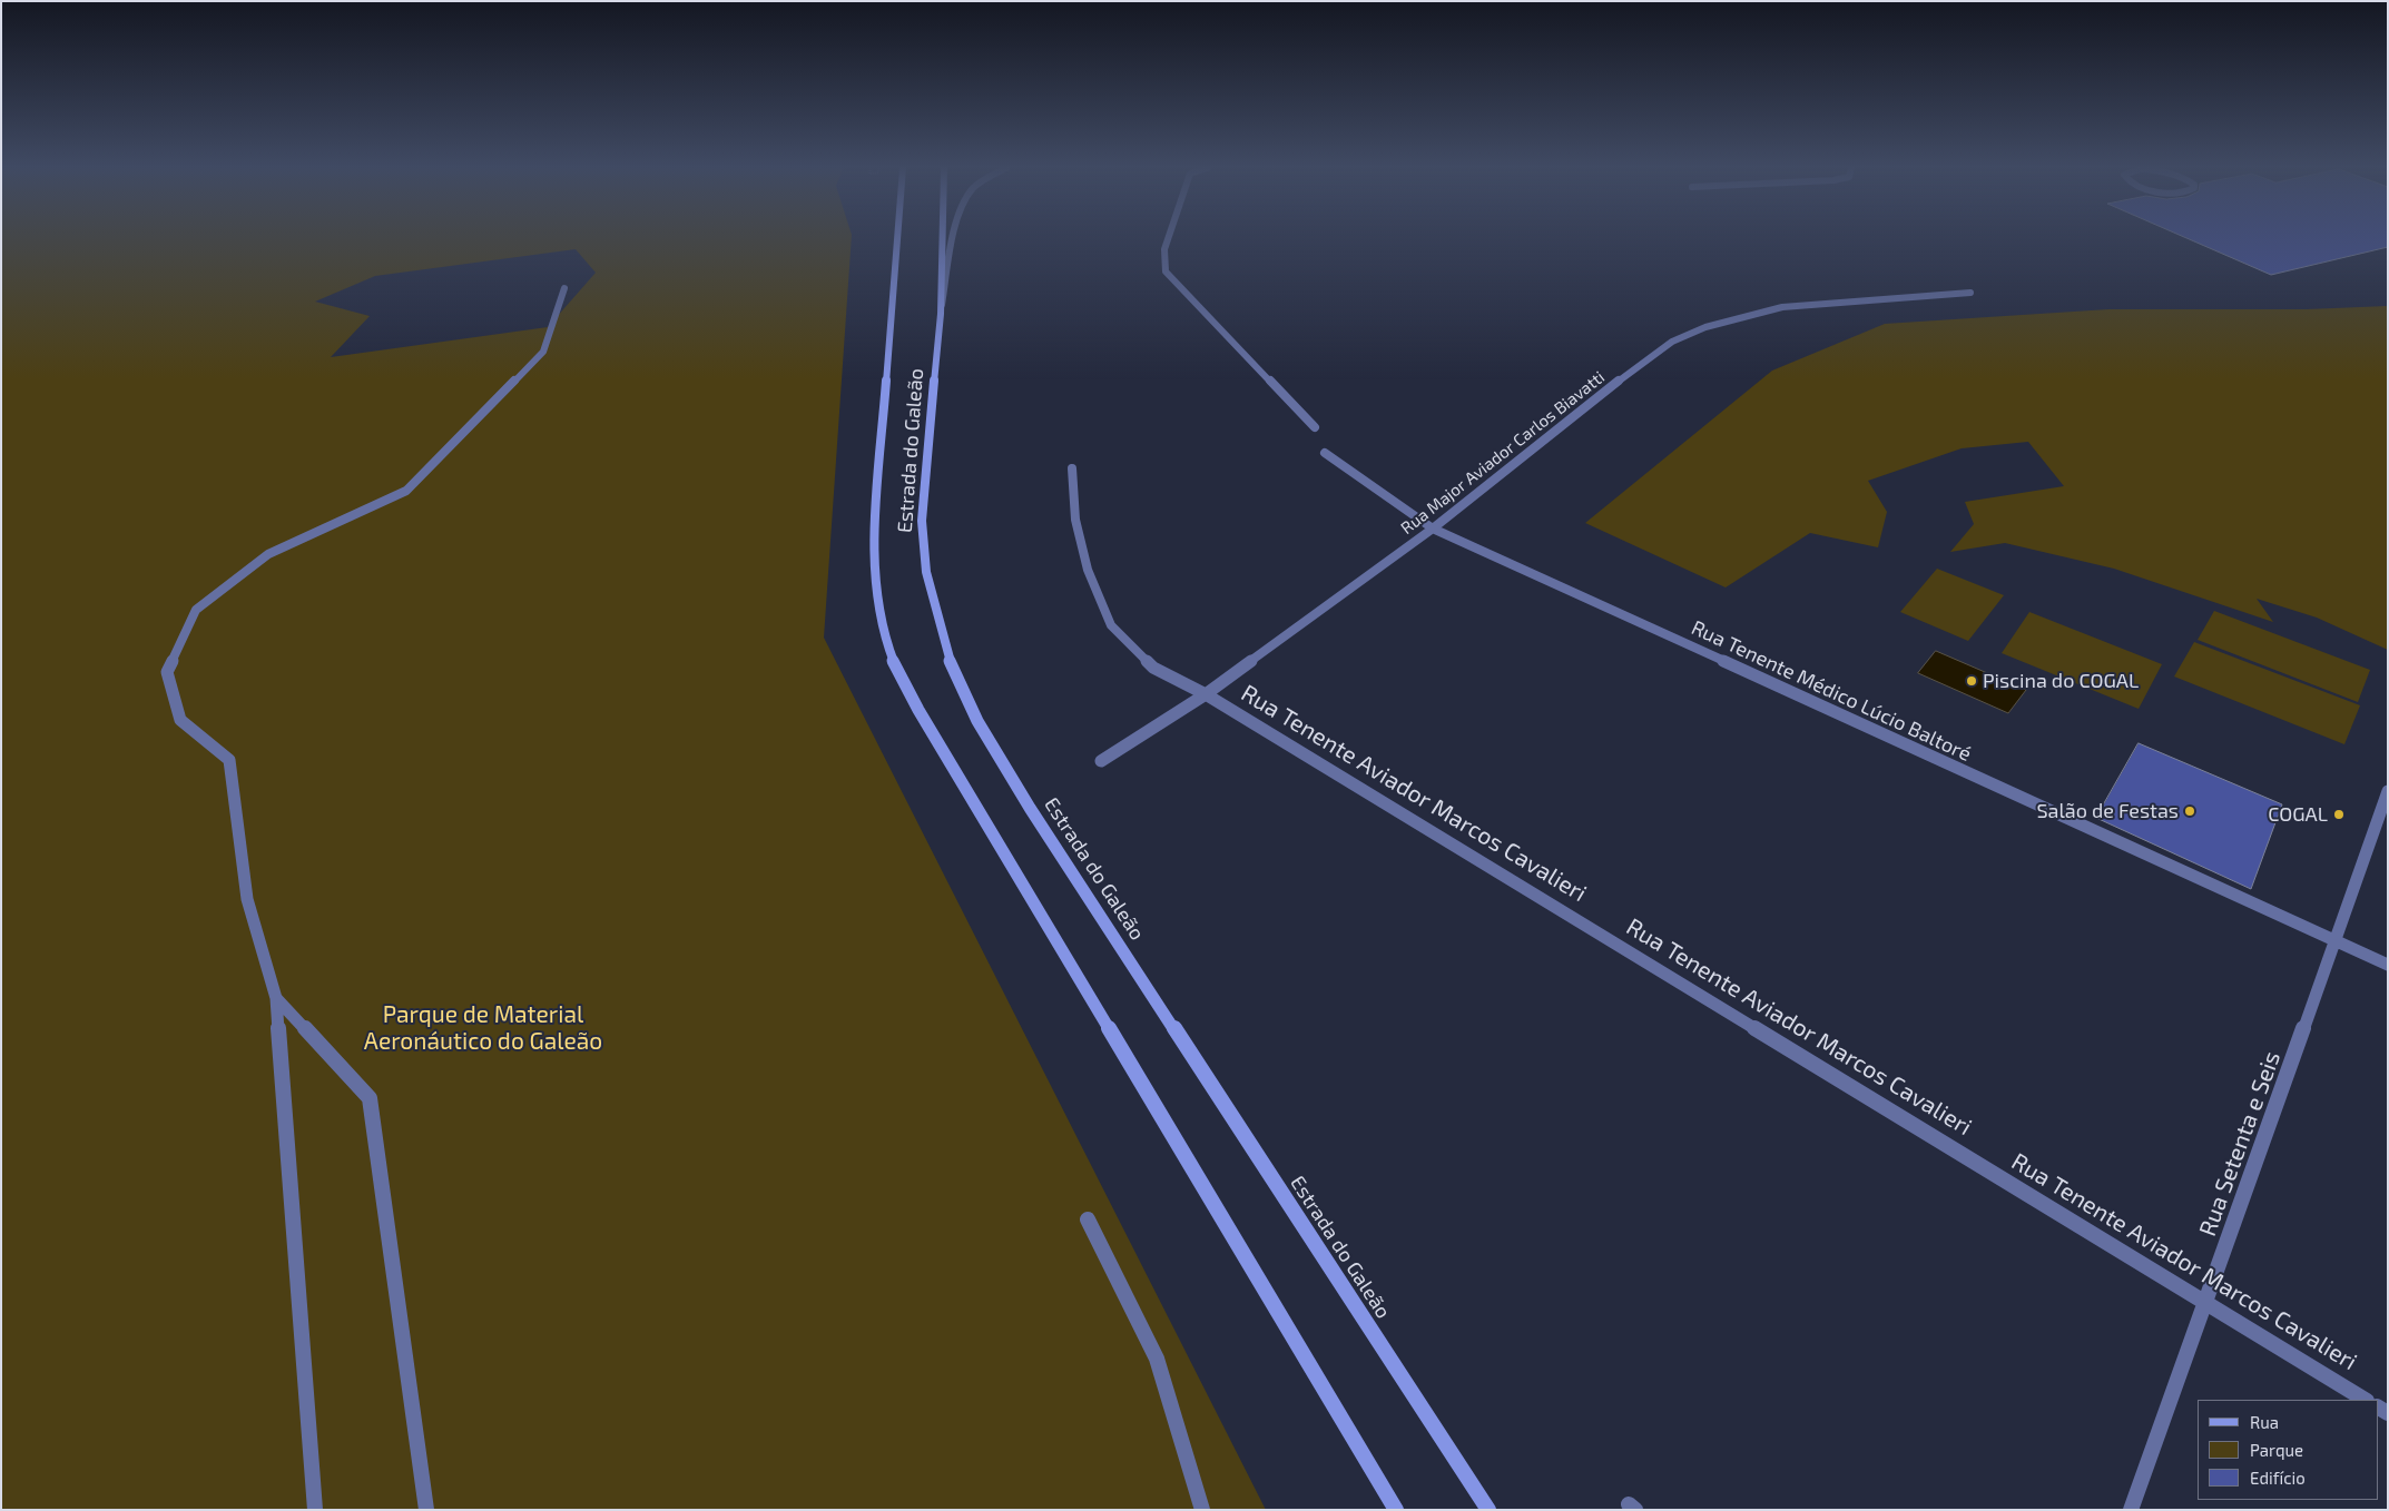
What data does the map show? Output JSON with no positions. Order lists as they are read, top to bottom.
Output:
{
  "streets": {
    "main road": ["Estrada do Galeão"],
    "street": [
      "Rua Major Aviador Carlos Biavatti",
      "Rua Tenente Médico Lúcio Baltoré",
      "Rua Tenente Aviador Marcos Cavalieri",
      "Rua Setenta e Seis"
    ]
  },
  "crossings": [
    ["Rua Major Aviador Carlos Biavatti", "Rua Tenente Médico Lúcio Baltoré"],
    ["Rua Major Aviador Carlos Biavatti", "Rua Tenente Aviador Marcos Cavalieri"],
    ["Rua Tenente Médico Lúcio Baltoré", "Rua Setenta e Seis"],
    ["Rua Tenente Aviador Marcos Cavalieri", "Rua Setenta e Seis"]
  ],
  "parks": ["Parque de Material Aeronáutico do Galeão"],
  "places": ["Piscina do COGAL", "Salão de Festas", "COGAL"],
  "legend": ["Rua", "Parque", "Edifício"]
}
